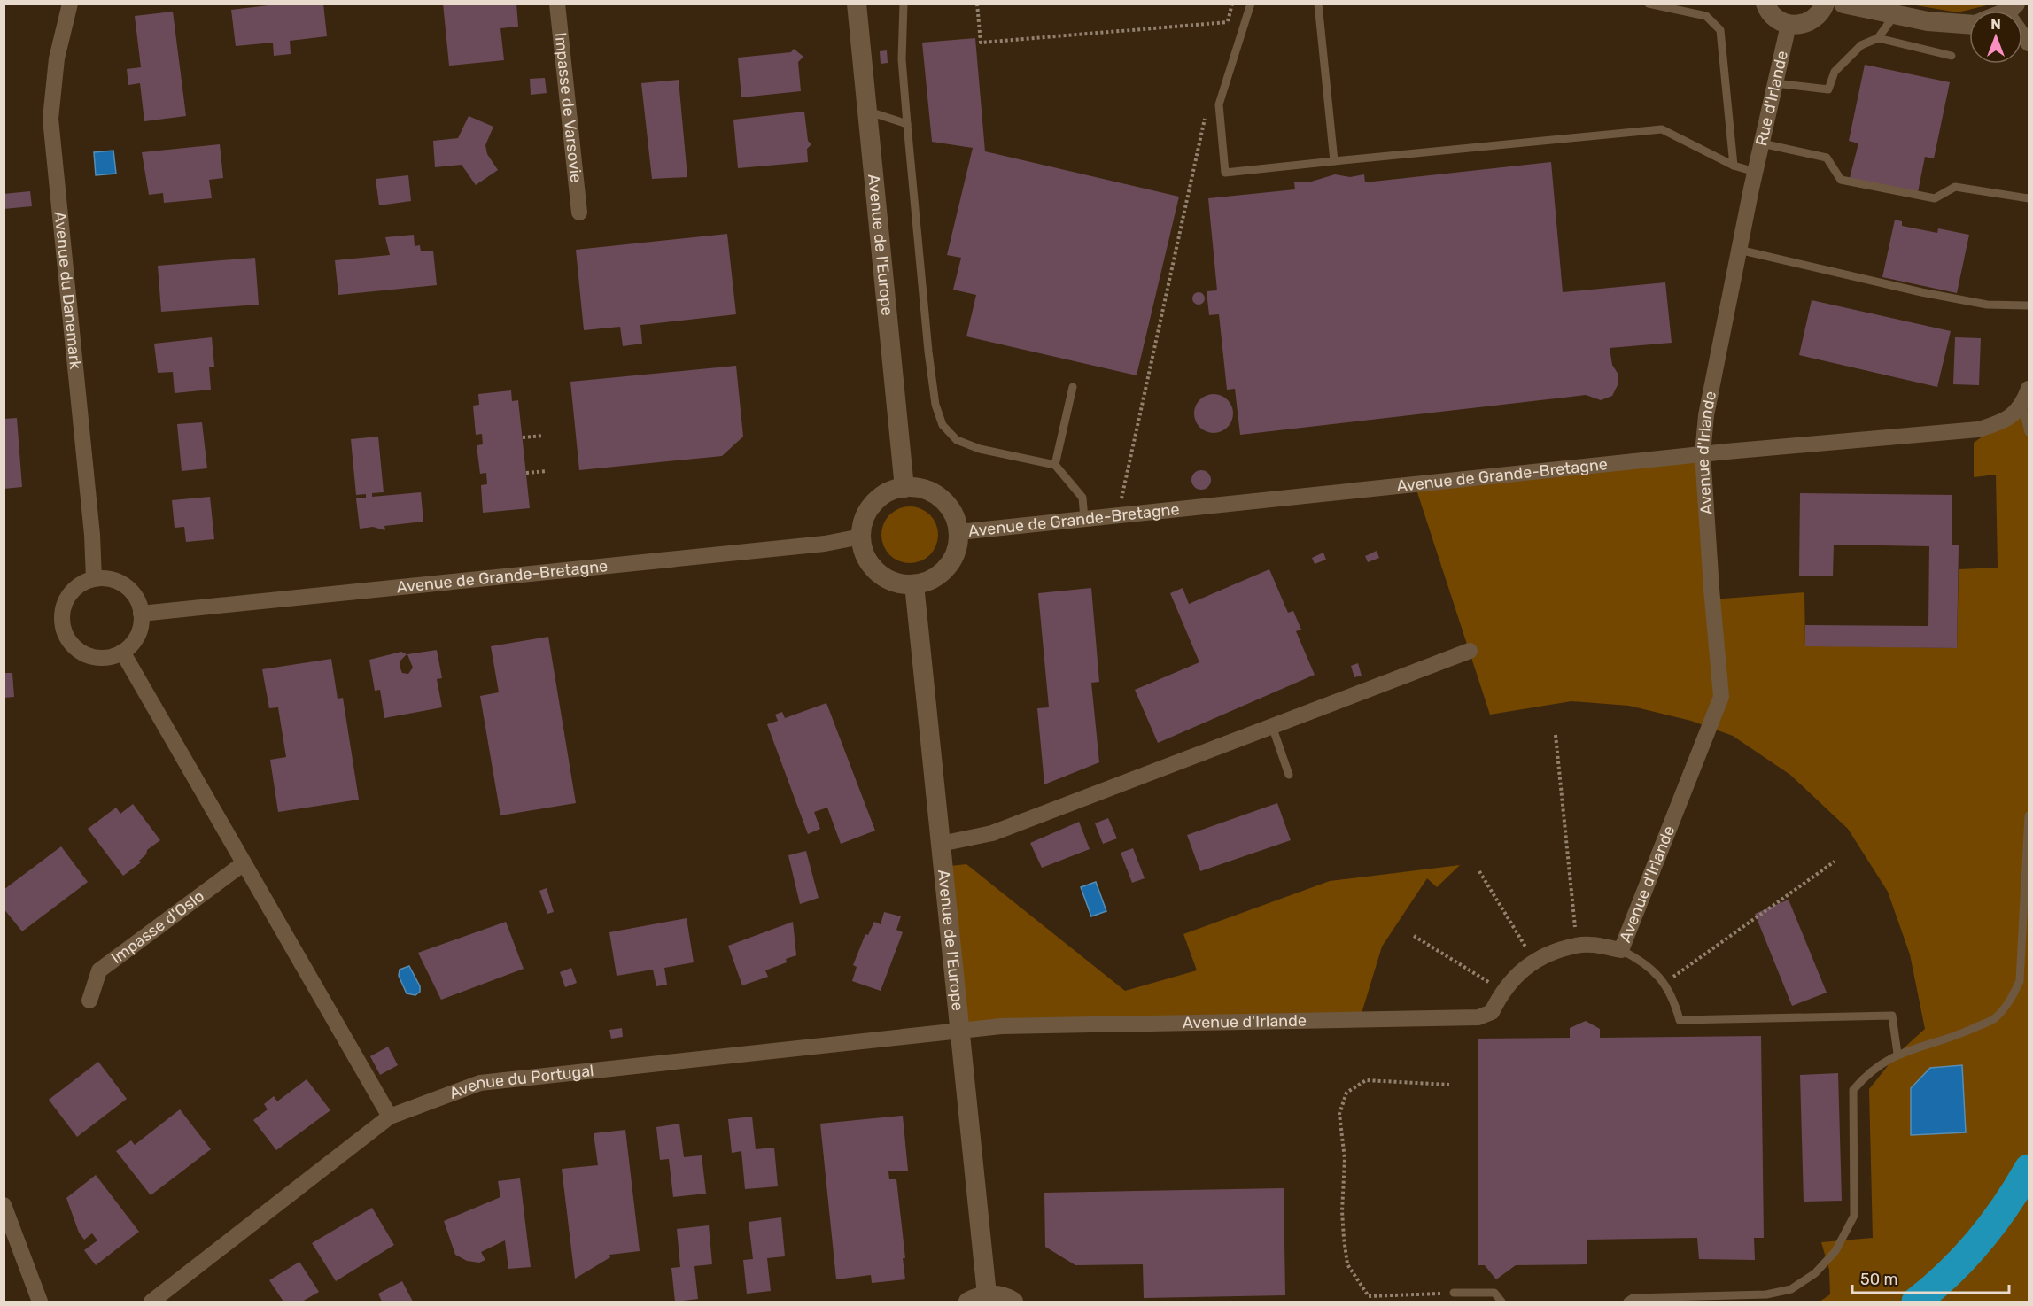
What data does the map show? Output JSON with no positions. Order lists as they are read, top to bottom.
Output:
{
  "streets": {
    "street": [
      "Rue d'Irlande",
      "Impasse de Varsovie",
      "Avenue de l'Europe",
      "Avenue du Danemark",
      "Avenue d'Irlande",
      "Avenue de Grande-Bretagne",
      "Impasse d'Oslo",
      "Avenue du Portugal"
    ]
  },
  "crossings": [
    ["Rue d'Irlande", "Avenue d'Irlande"],
    ["Avenue de l'Europe", "Avenue d'Irlande"],
    ["Avenue de l'Europe", "Avenue de Grande-Bretagne"],
    ["Avenue de l'Europe", "Avenue du Portugal"],
    ["Avenue du Danemark", "Avenue de Grande-Bretagne"],
    ["Avenue d'Irlande", "Avenue de Grande-Bretagne"],
    ["Avenue d'Irlande", "Avenue du Portugal"]
  ],
  "scale_bar": "50 m",
  "north": "top"
}
